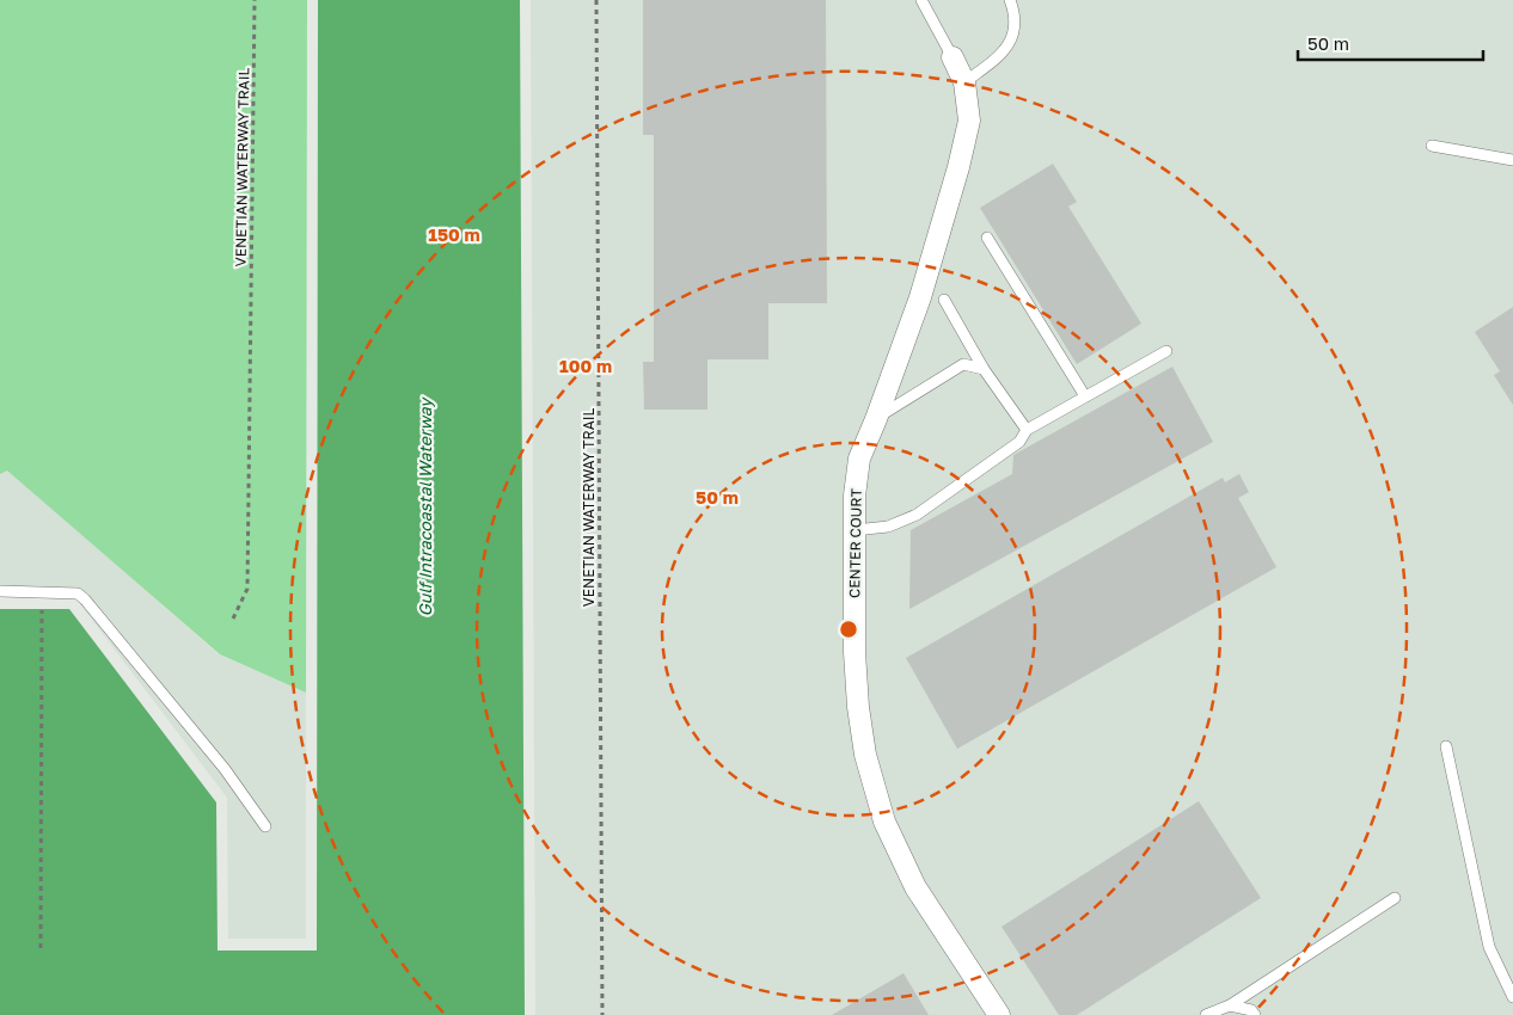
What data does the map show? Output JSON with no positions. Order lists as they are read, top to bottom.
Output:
{
  "streets": {
    "street": ["CENTER COURT"],
    "path": ["VENETIAN WATERWAY TRAIL"]
  },
  "water": ["Gulf Intracoastal Waterway"],
  "scale_bar": "50 m",
  "rings": ["150 m", "100 m", "50 m"]
}
